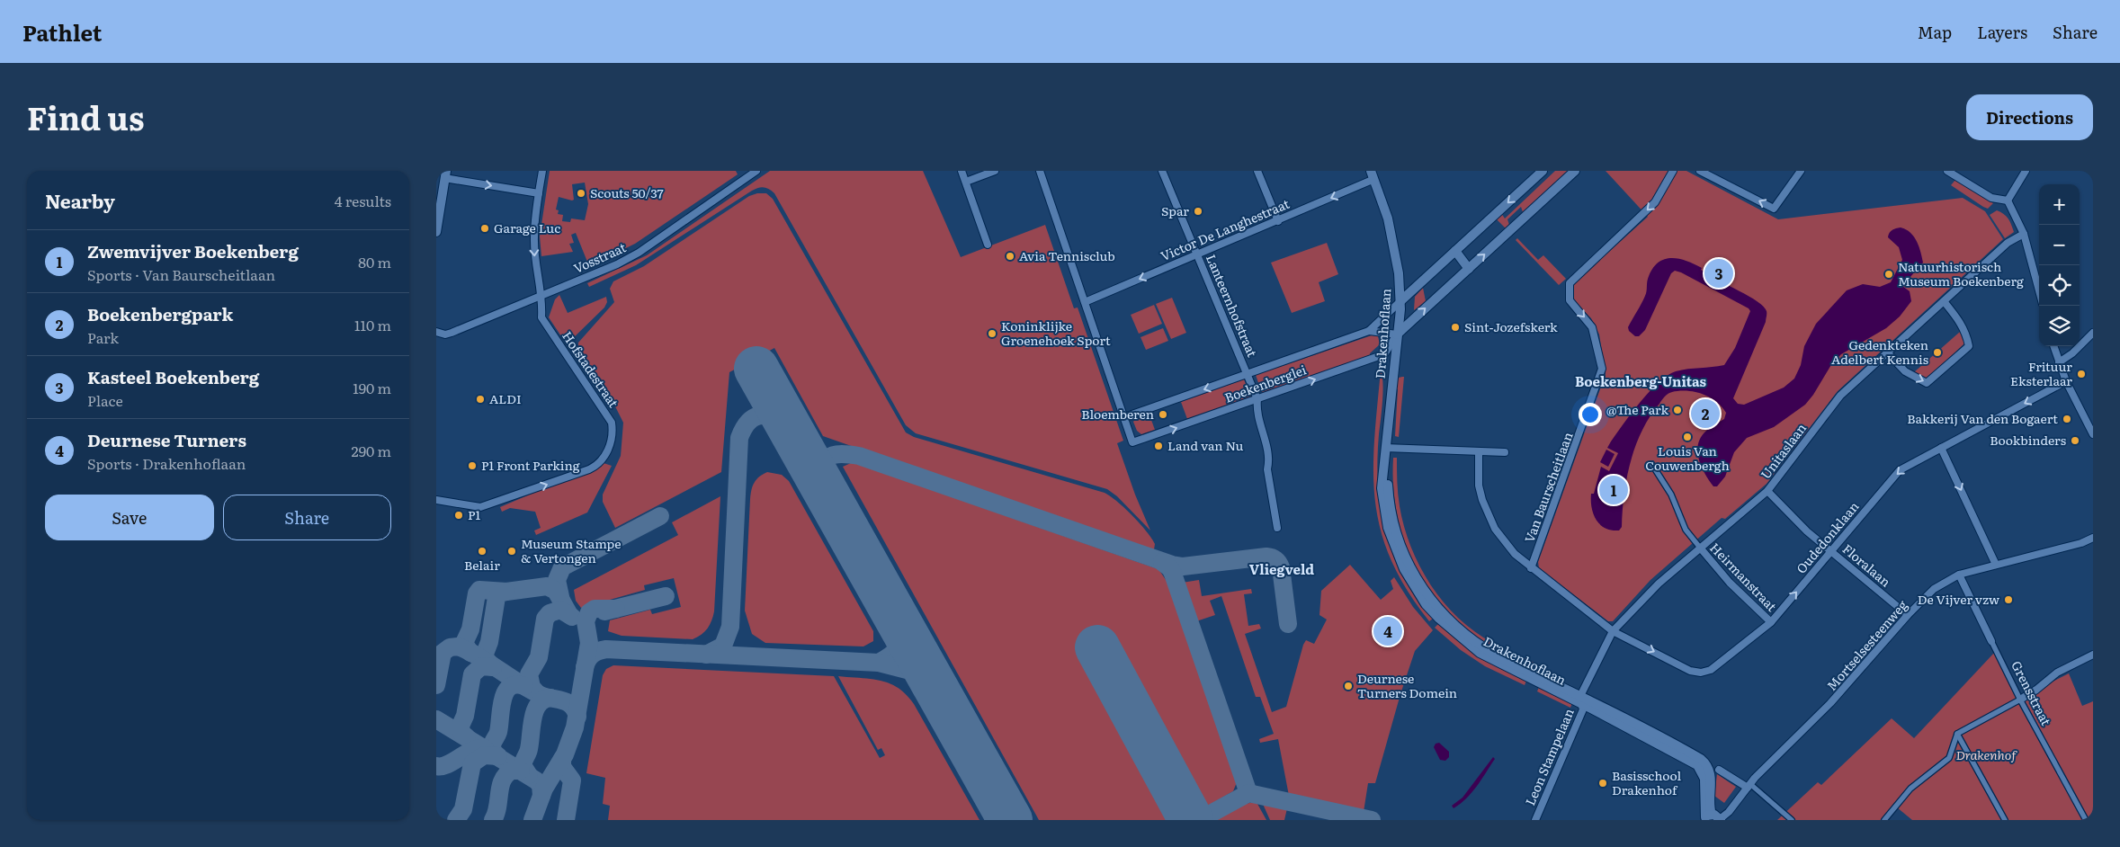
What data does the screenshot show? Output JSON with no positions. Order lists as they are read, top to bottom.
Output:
{
  "streets": {
    "street": [
      "Victor De Langhestraat",
      "Vosstraat",
      "Lanteernhofstraat",
      "Drakenhoflaan",
      "Hofstadestraat",
      "Boekenberglei",
      "Unitaslaan",
      "Van Baurscheitlaan",
      "Oudedonklaan",
      "Floralaan",
      "Heirmanstraat",
      "Mortselsesteenweg",
      "Grensstraat",
      "Leon Stampelaan"
    ]
  },
  "crossings": [
    ["Victor De Langhestraat", "Lanteernhofstraat"],
    ["Victor De Langhestraat", "Drakenhoflaan"],
    ["Vosstraat", "Hofstadestraat"],
    ["Lanteernhofstraat", "Boekenberglei"],
    ["Drakenhoflaan", "Boekenberglei"],
    ["Drakenhoflaan", "Unitaslaan"],
    ["Drakenhoflaan", "Mortselsesteenweg"],
    ["Drakenhoflaan", "Leon Stampelaan"],
    ["Unitaslaan", "Oudedonklaan"],
    ["Unitaslaan", "Floralaan"],
    ["Unitaslaan", "Heirmanstraat"],
    ["Unitaslaan", "Leon Stampelaan"],
    ["Van Baurscheitlaan", "Oudedonklaan"],
    ["Oudedonklaan", "Floralaan"],
    ["Oudedonklaan", "Heirmanstraat"],
    ["Floralaan", "Mortselsesteenweg"],
    ["Mortselsesteenweg", "Grensstraat"]
  ],
  "one_way": ["Victor De Langhestraat", "Van Baurscheitlaan"],
  "districts": ["Boekenberg-Unitas", "Vliegveld"],
  "parks": ["Drakenhof"],
  "places": [
    "Scouts 50/37",
    "Spar",
    "Garage Luc",
    "Avia Tennisclub",
    "Natuurhistorisch Museum Boekenberg",
    "Sint-Jozefskerk",
    "Koninklijke Groenehoek Sport",
    "Gedenkteken Adelbert Kennis",
    "Frituur Eksterlaar",
    "ALDI",
    "@The Park",
    "Bloemberen",
    "Bakkerij Van den Bogaert",
    "Louis Van Couwenbergh",
    "Bookbinders",
    "Land van Nu",
    "P1 Front Parking",
    "P1",
    "Belair",
    "Museum Stampe & Vertongen",
    "De Vijver vzw",
    "Deurnese Turners Domein",
    "Basisschool Drakenhof"
  ],
  "page": {
    "header": "Pathlet",
    "nav": ["Map", "Layers", "Share"],
    "title": "Find us",
    "buttons": [
      "Directions",
      ["Save", "Share"]
    ],
    "heading": ["Nearby", "4 results"],
    "map_buttons": ["+", "−"],
    "list": [
      {
        "mark": "1",
        "name": "Zwemvijver Boekenberg",
        "note": "Sports · Van Baurscheitlaan",
        "value": "80 m"
      },
      {
        "mark": "2",
        "name": "Boekenbergpark",
        "note": "Park",
        "value": "110 m"
      },
      {
        "mark": "3",
        "name": "Kasteel Boekenberg",
        "note": "Place",
        "value": "190 m"
      },
      {
        "mark": "4",
        "name": "Deurnese Turners",
        "note": "Sports · Drakenhoflaan",
        "value": "290 m"
      }
    ],
    "pins": [
      "3",
      "2",
      "1",
      "4"
    ]
  }
}
